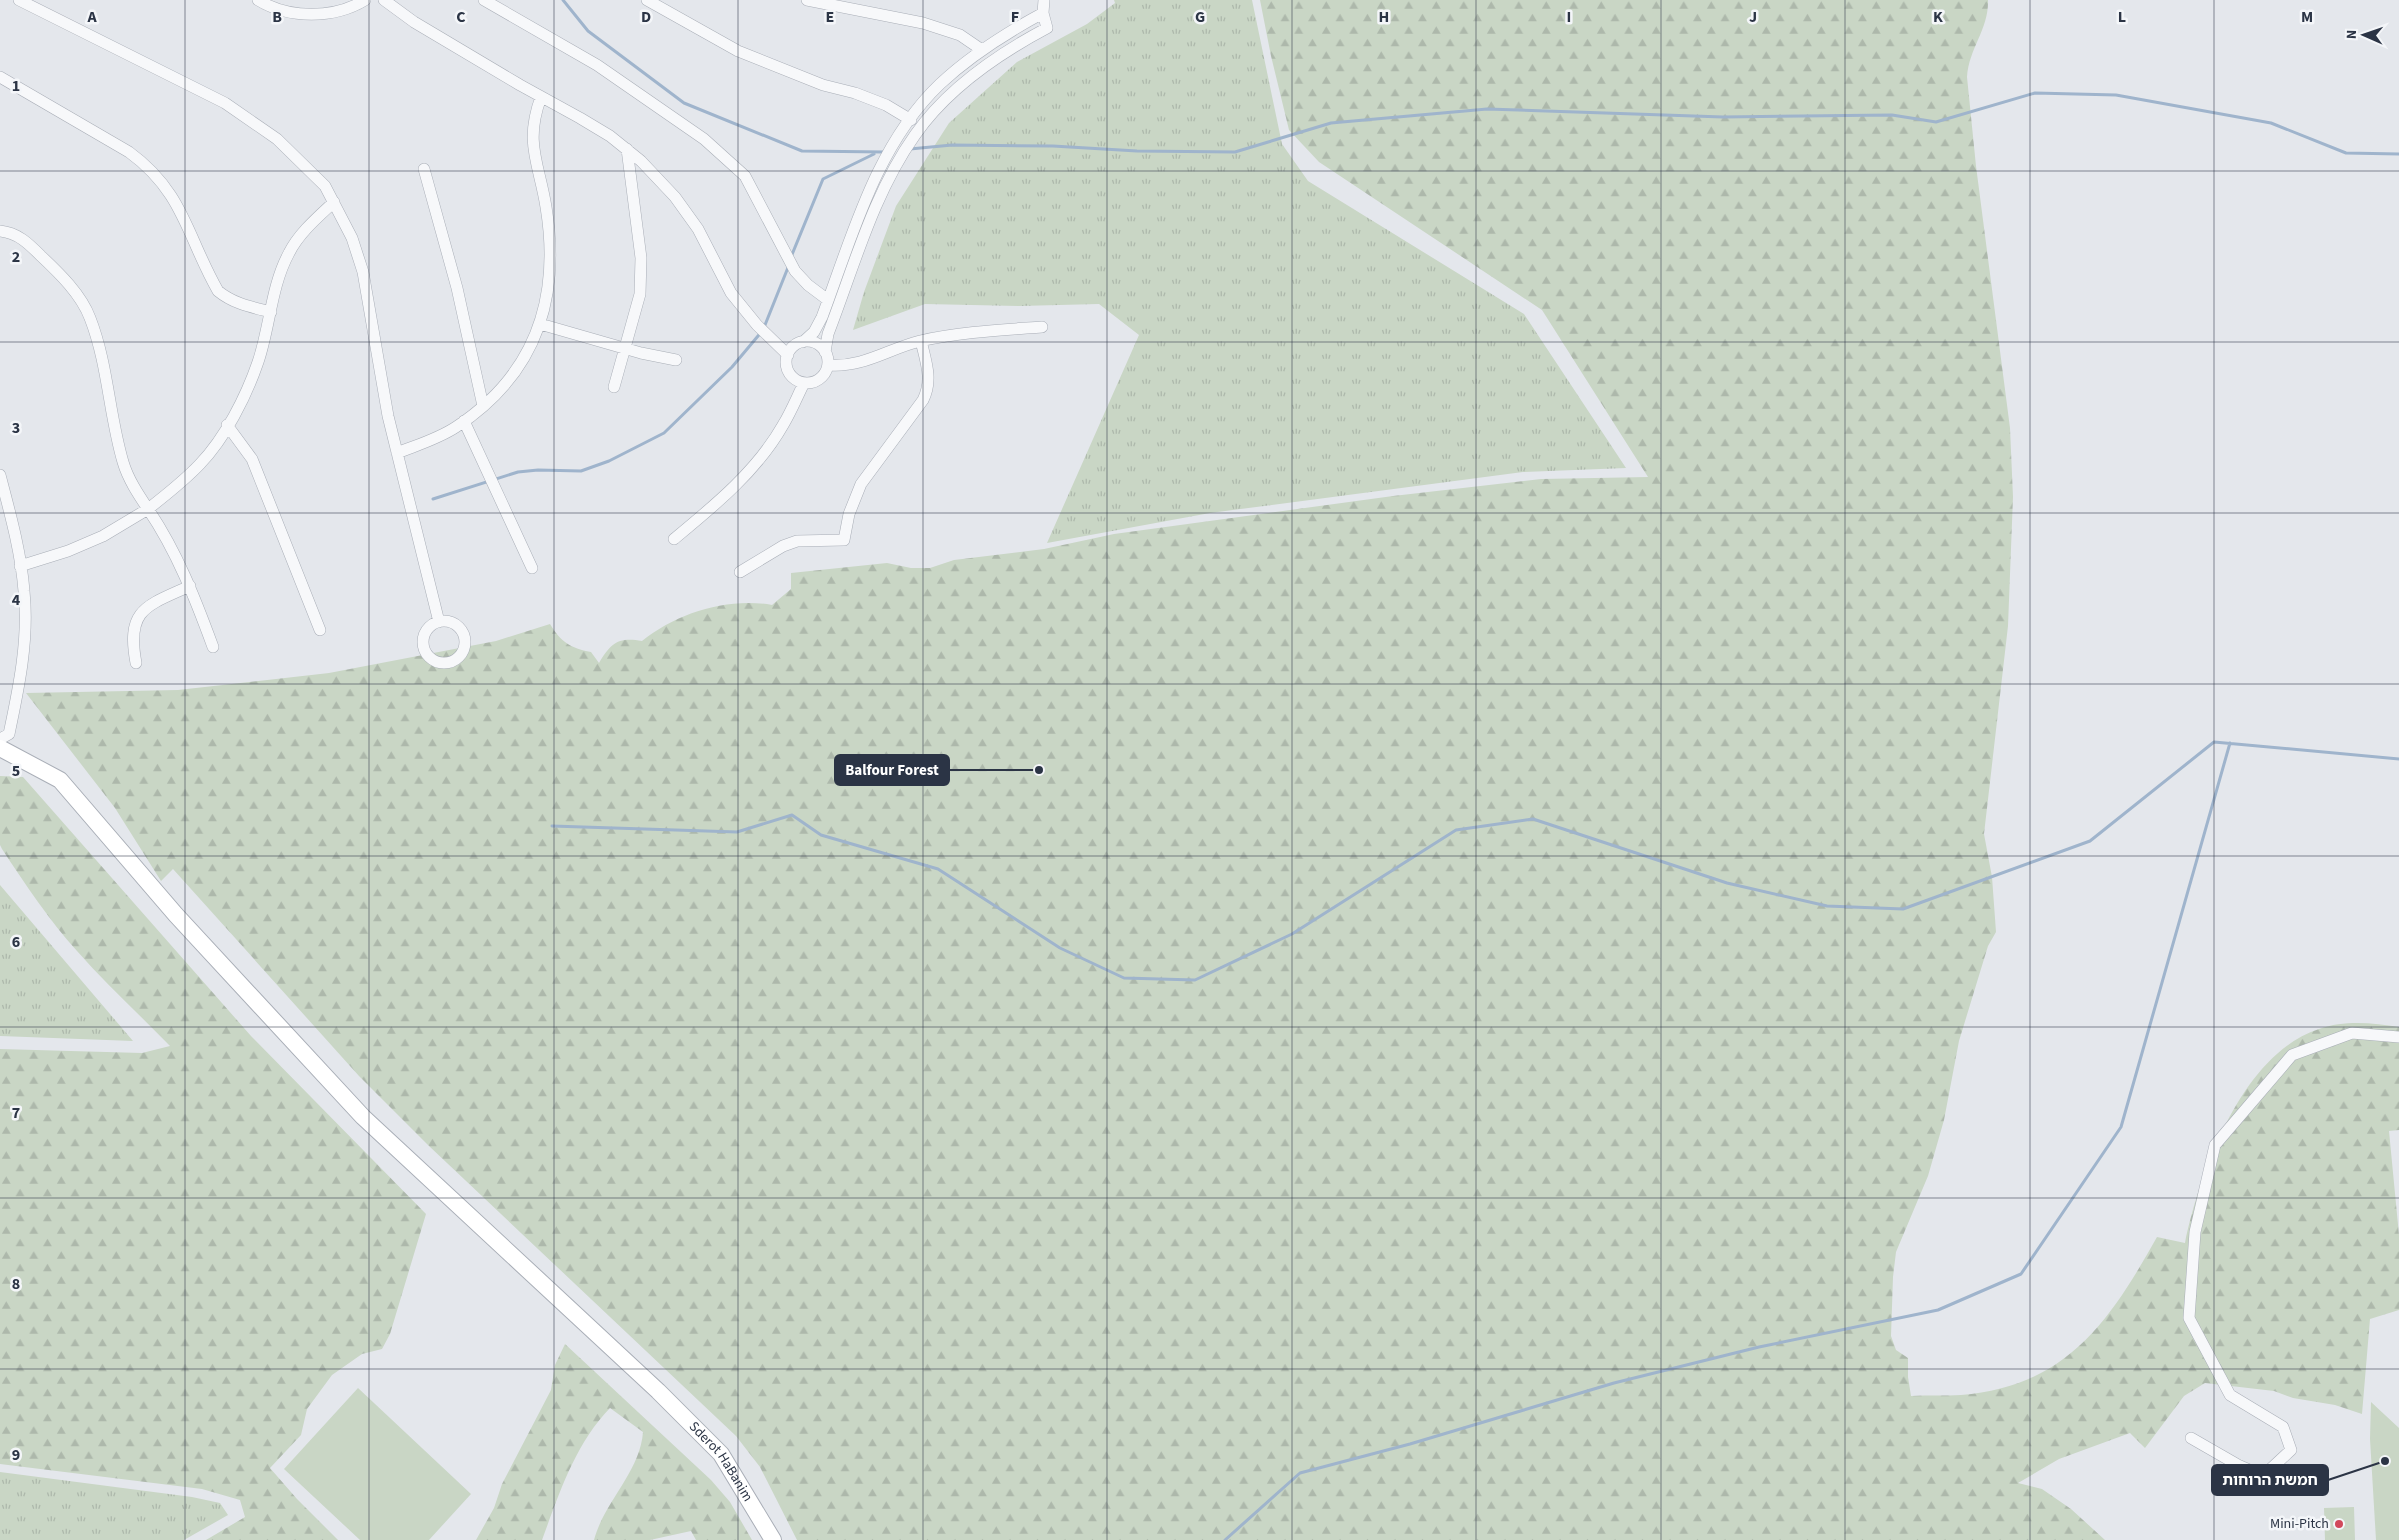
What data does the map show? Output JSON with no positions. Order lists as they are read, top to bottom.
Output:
{
  "streets": {
    "main road": ["Sderot HaBanim"]
  },
  "places": ["Balfour Forest", "חמשת הרוחות", "Mini-Pitch"],
  "north": "left",
  "grid": {
    "columns": [
      "A",
      "B",
      "C",
      "D",
      "E",
      "F",
      "G",
      "H",
      "I",
      "J",
      "K",
      "L",
      "M"
    ],
    "rows": [
      "1",
      "2",
      "3",
      "4",
      "5",
      "6",
      "7",
      "8",
      "9"
    ]
  }
}
